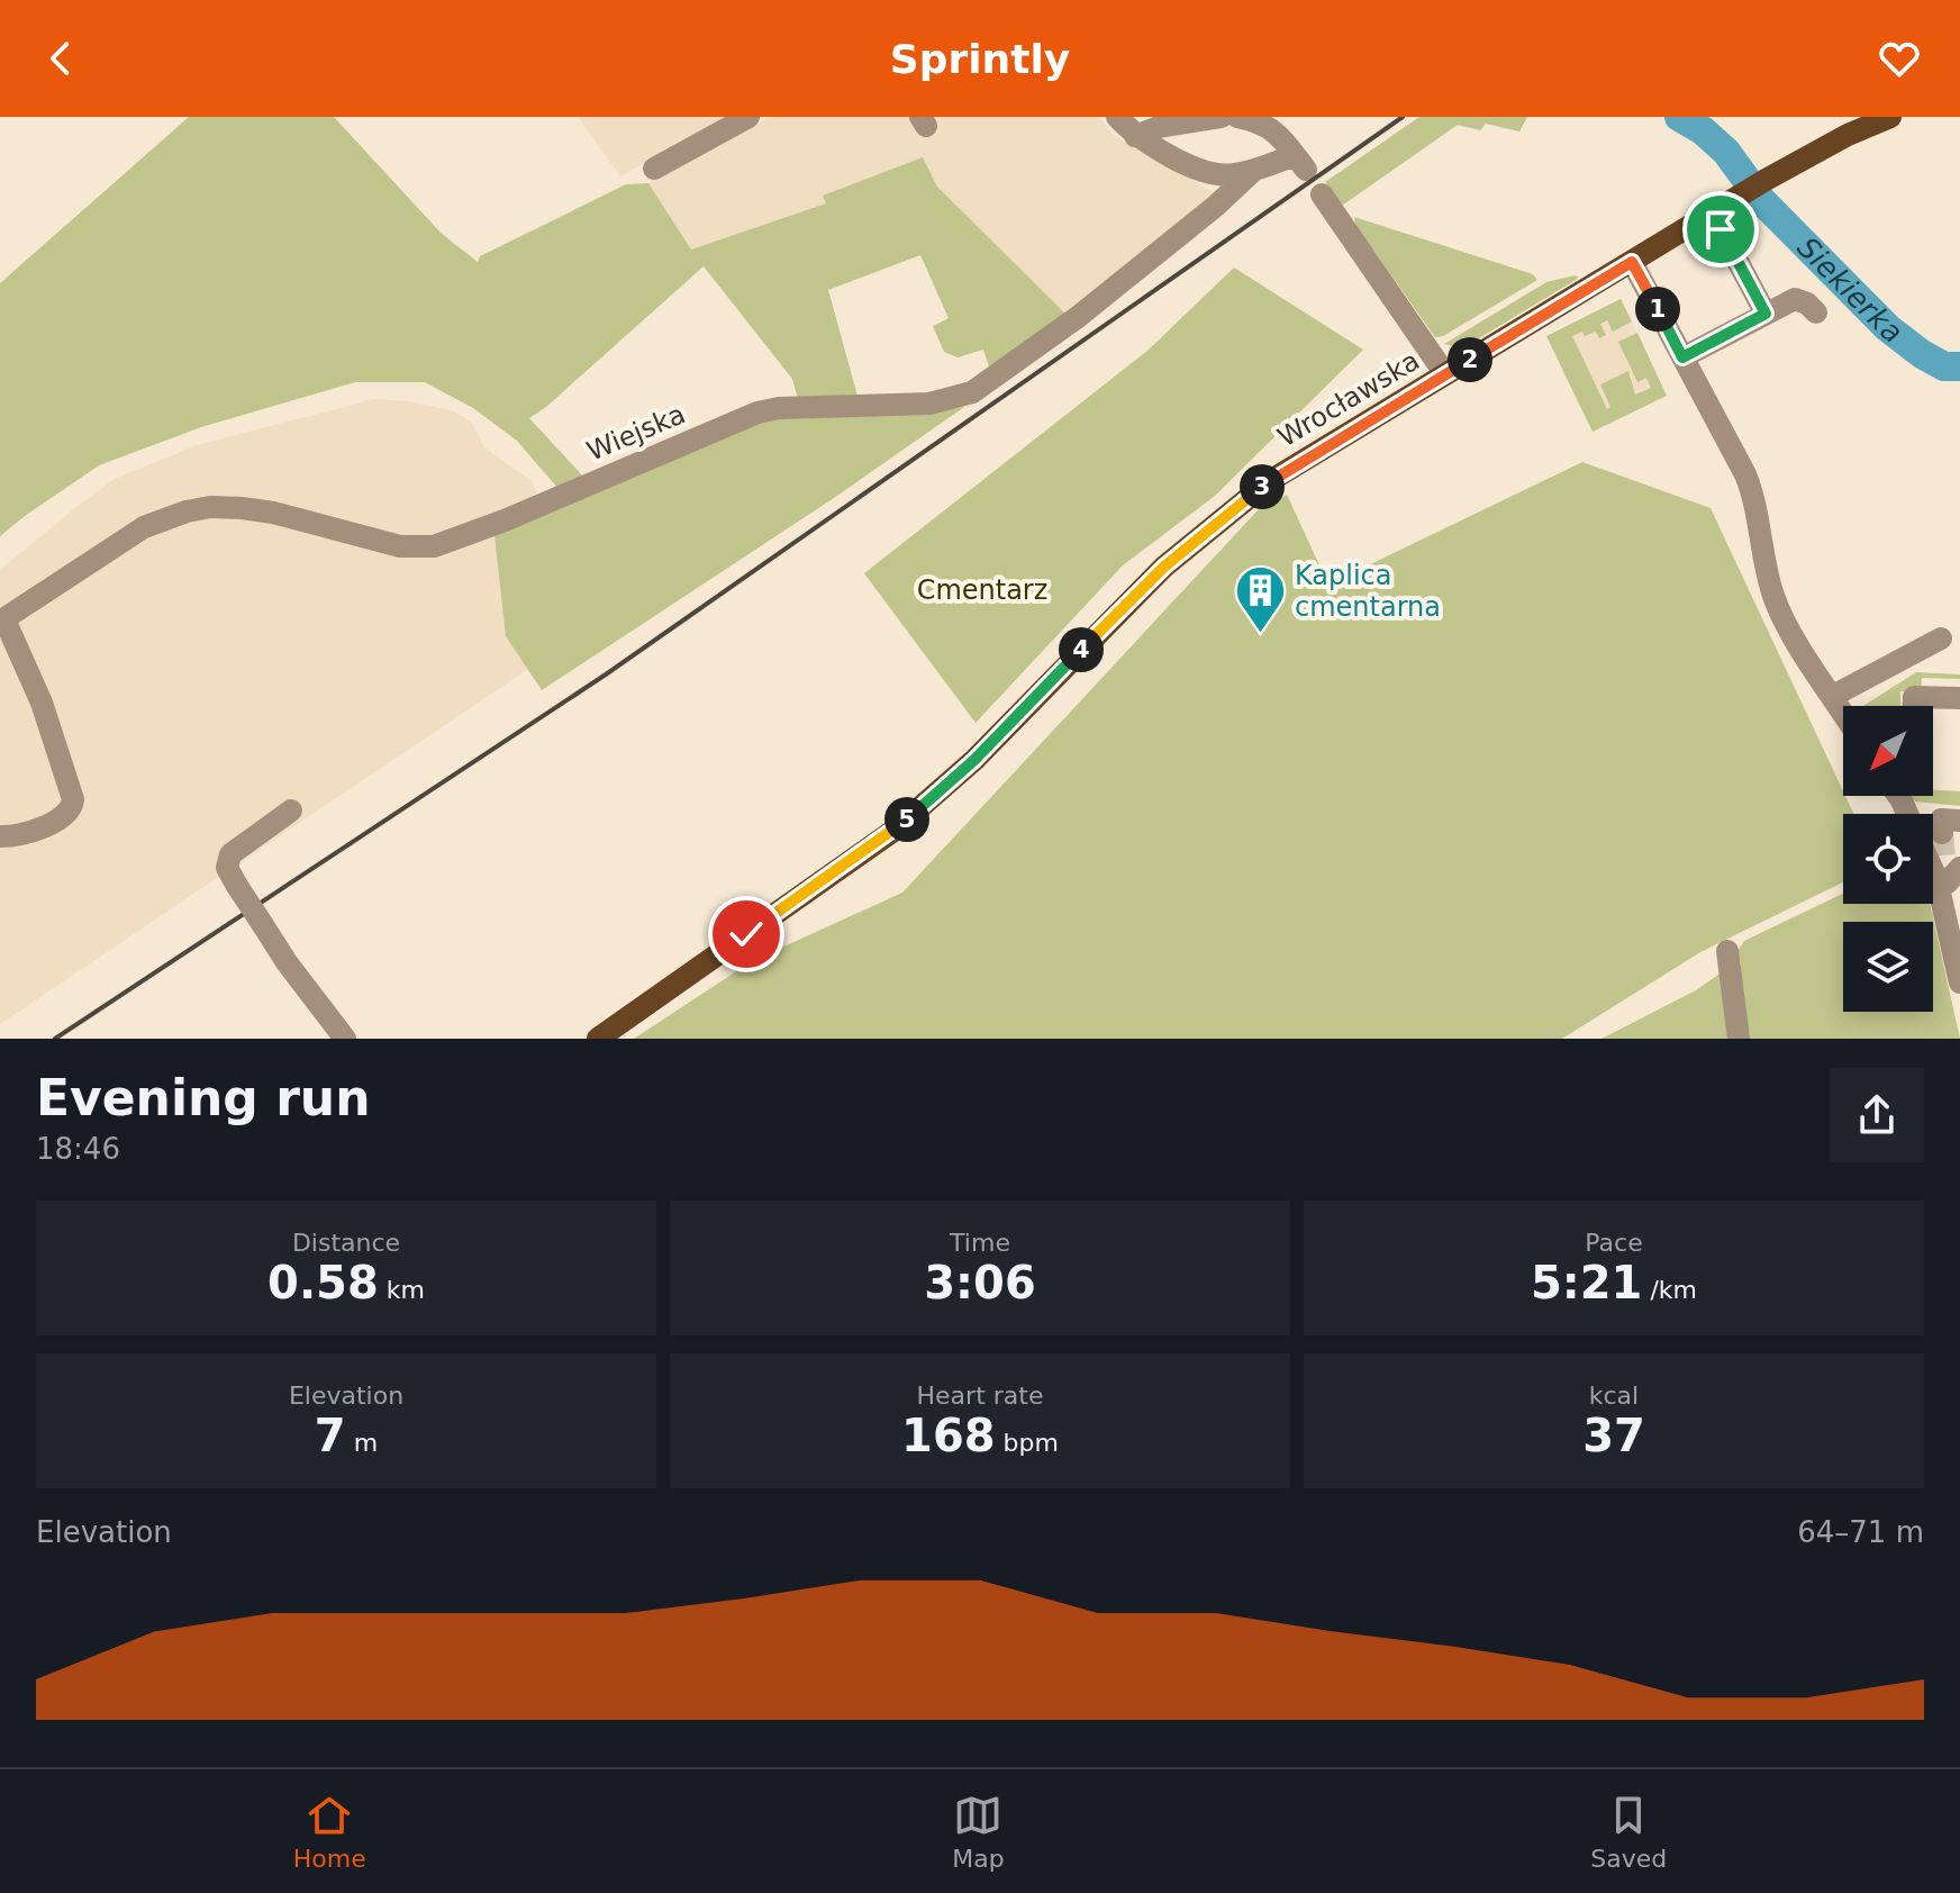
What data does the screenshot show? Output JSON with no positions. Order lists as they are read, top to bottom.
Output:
{
  "streets": {
    "main road": ["Wrocławska"],
    "street": ["Wiejska"]
  },
  "water": ["Siekierka"],
  "parks": ["Cmentarz"],
  "places": {
    "building": ["Kaplica cmentarna"]
  },
  "north": "bottom left",
  "page": {
    "header": "Sprintly",
    "pins": [
      "1",
      "2",
      "3",
      "4",
      "5"
    ],
    "heading": ["Evening run", "18:46"],
    "stats": [
      ["Distance", "0.58 km"],
      ["Time", "3:06"],
      ["Pace", "5:21 /km"],
      ["Elevation", "7 m"],
      ["Heart rate", "168 bpm"],
      ["kcal", "37"]
    ],
    "chart": ["Elevation", "64–71 m"],
    "tabs": ["Home", "Map", "Saved"]
  }
}
